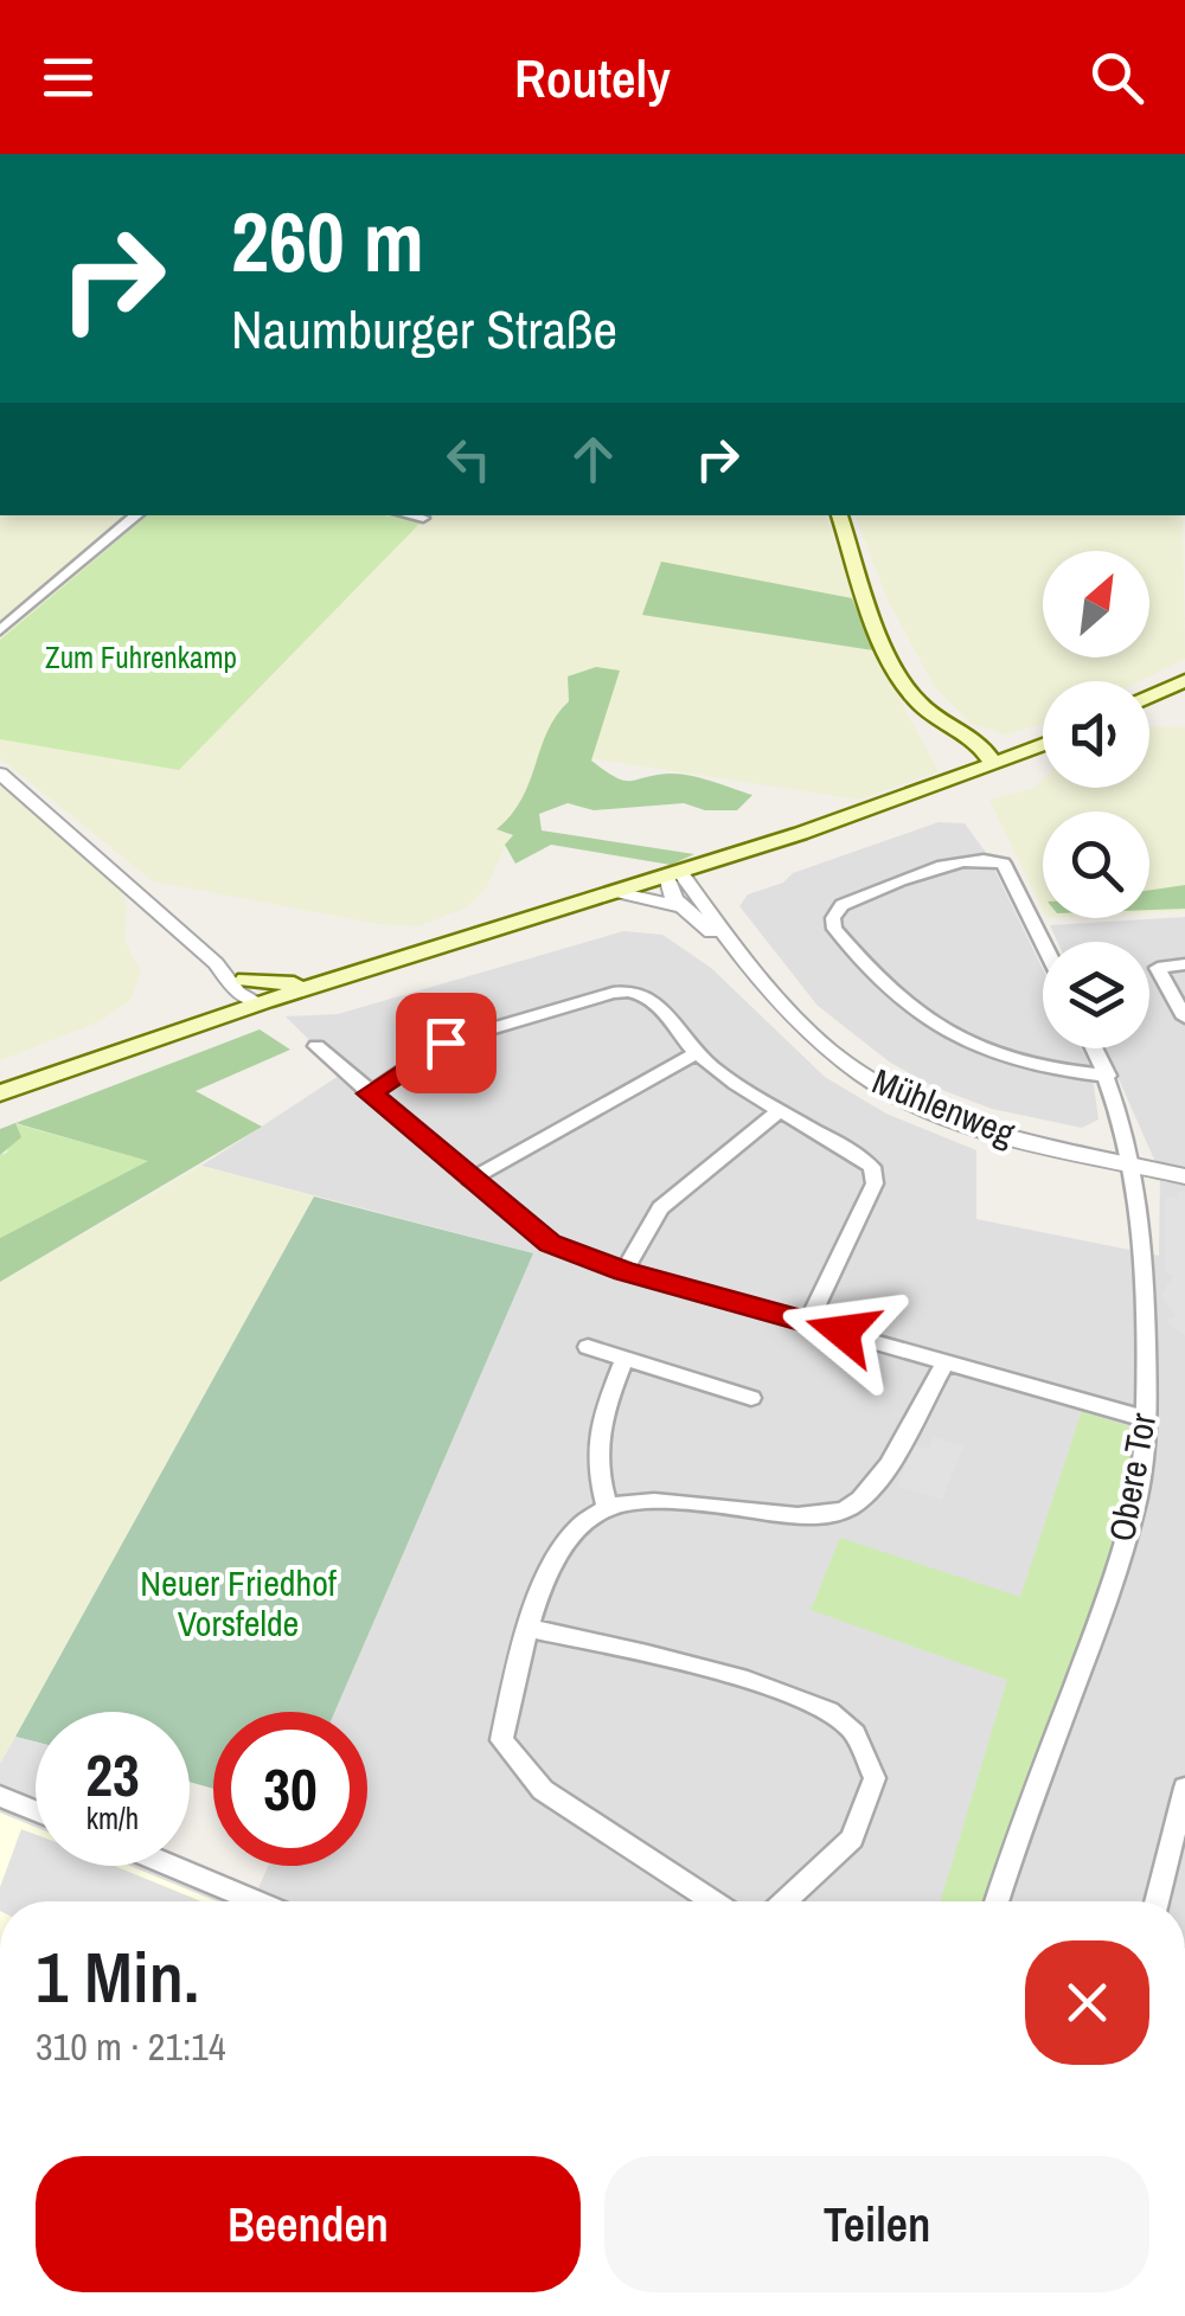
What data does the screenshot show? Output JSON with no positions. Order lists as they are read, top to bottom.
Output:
{
  "streets": {
    "street": ["Mühlenweg", "Obere Tor"]
  },
  "crossings": [
    ["Mühlenweg", "Obere Tor"]
  ],
  "parks": ["Zum Fuhrenkamp", "Neuer Friedhof Vorsfelde"],
  "north": "top right",
  "page": {
    "header": "Routely",
    "turn": ["260 m", "Naumburger Straße"],
    "speed": "23 km/h",
    "limit": "30",
    "heading": ["1 Min.", "310 m · 21:14"],
    "buttons": ["Beenden", "Teilen"]
  }
}
